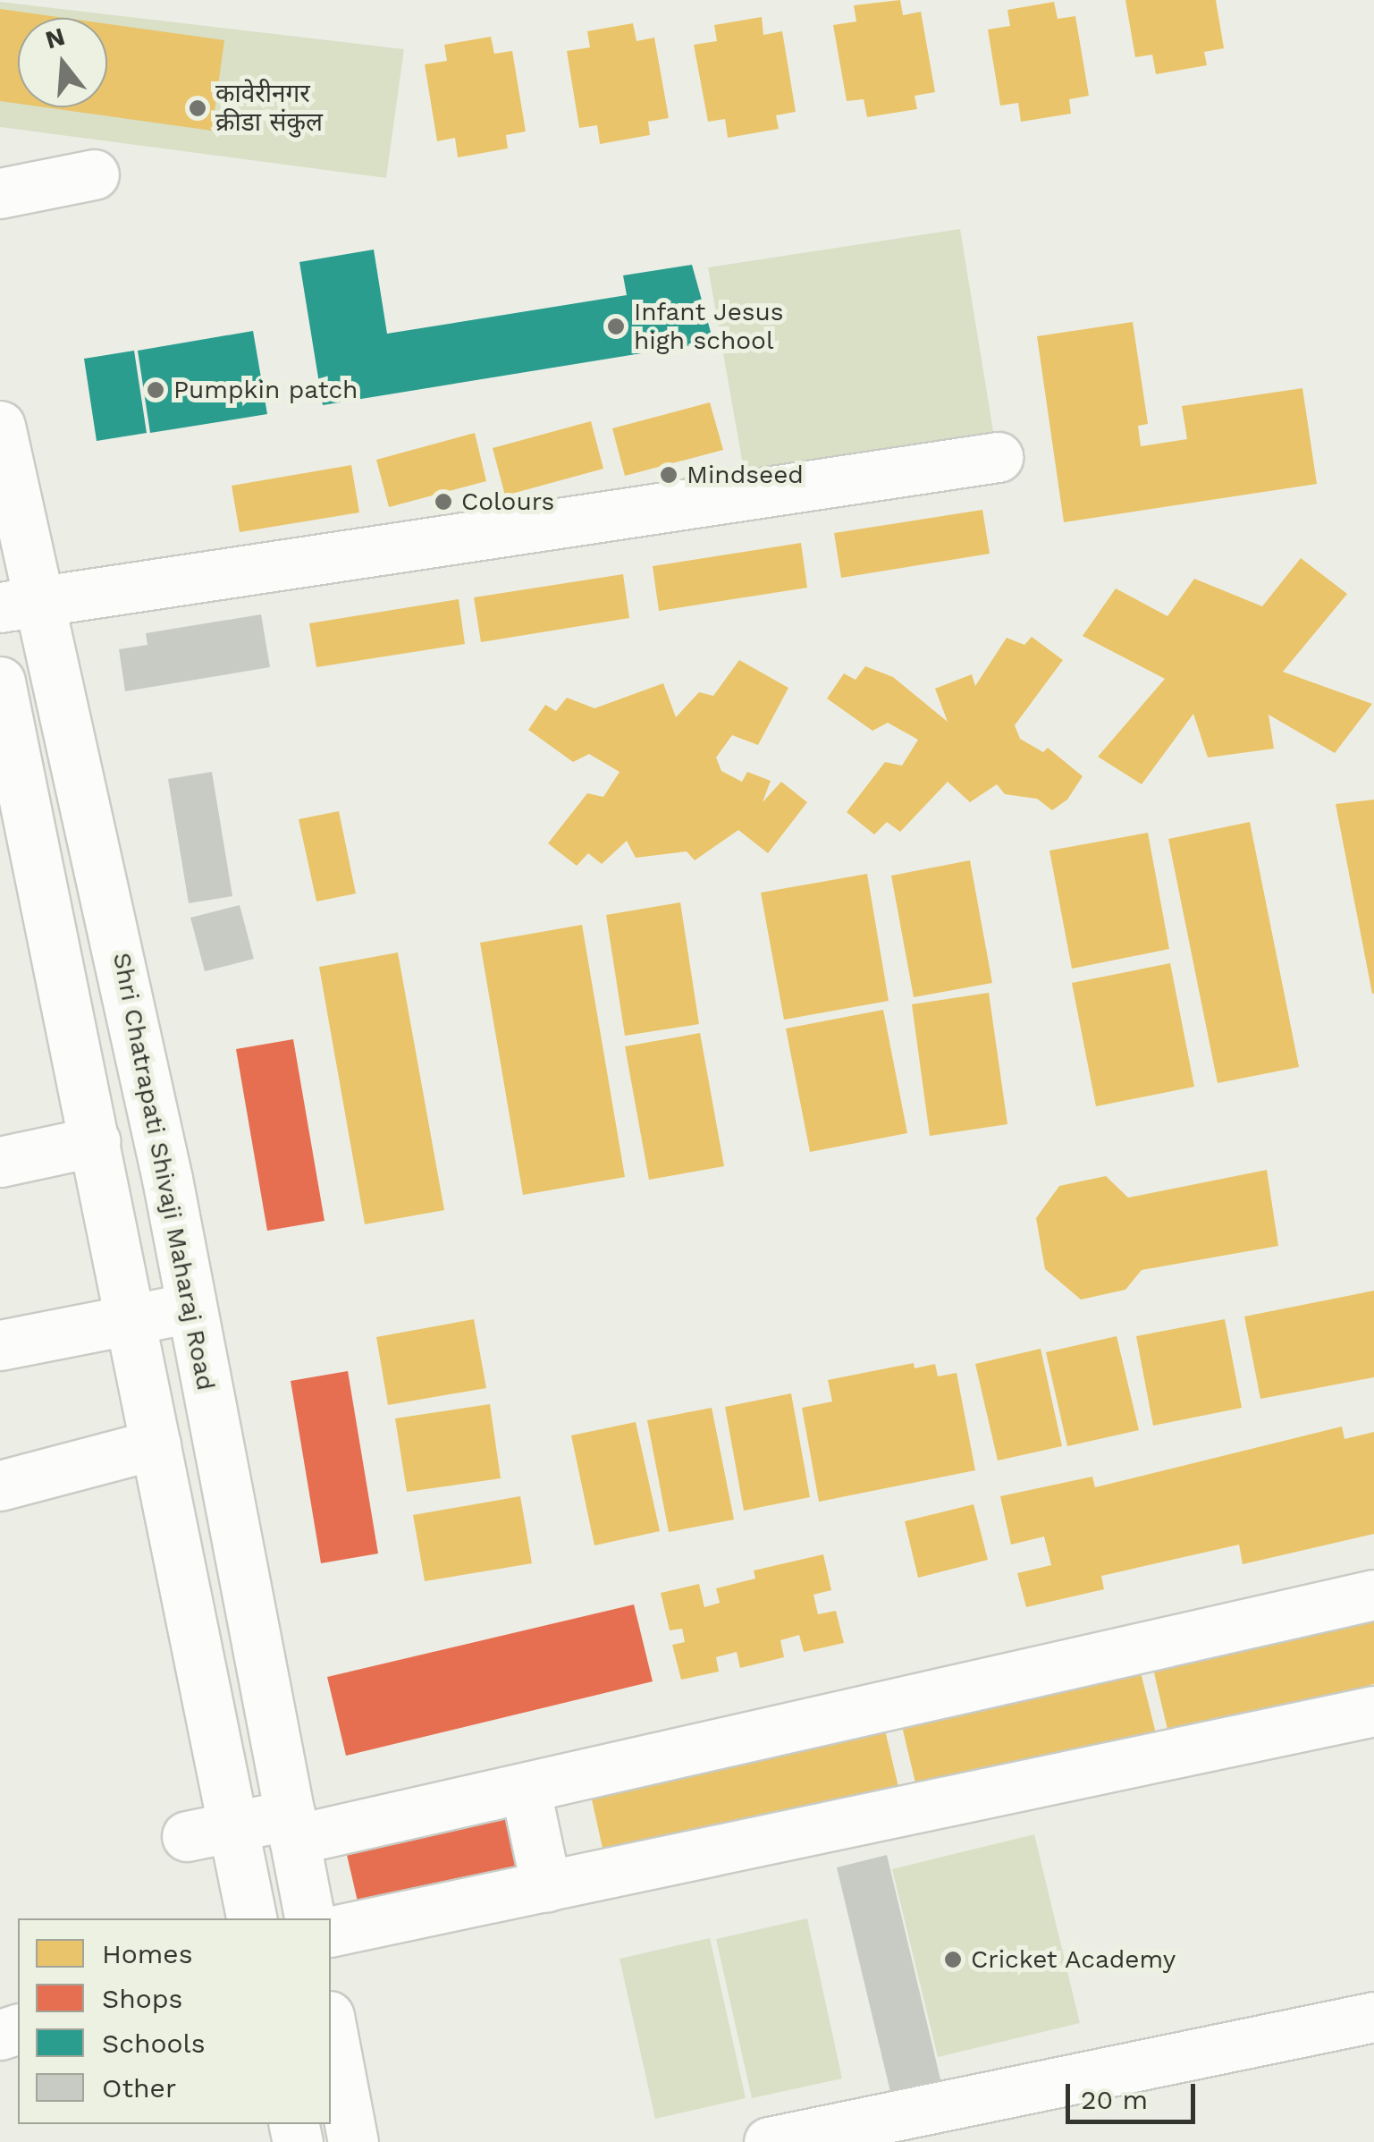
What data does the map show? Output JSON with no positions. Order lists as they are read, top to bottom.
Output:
{
  "streets": {
    "street": ["Shri Chatrapati Shivaji Maharaj Road"]
  },
  "places": [
    "कावेरीनगर क्रीडा संकुल",
    "Infant Jesus high school",
    "Pumpkin patch",
    "Mindseed",
    "Colours",
    "Cricket Academy"
  ],
  "legend": [
    "Homes",
    "Shops",
    "Schools",
    "Other"
  ],
  "scale_bar": "20 m",
  "north": "top"
}
